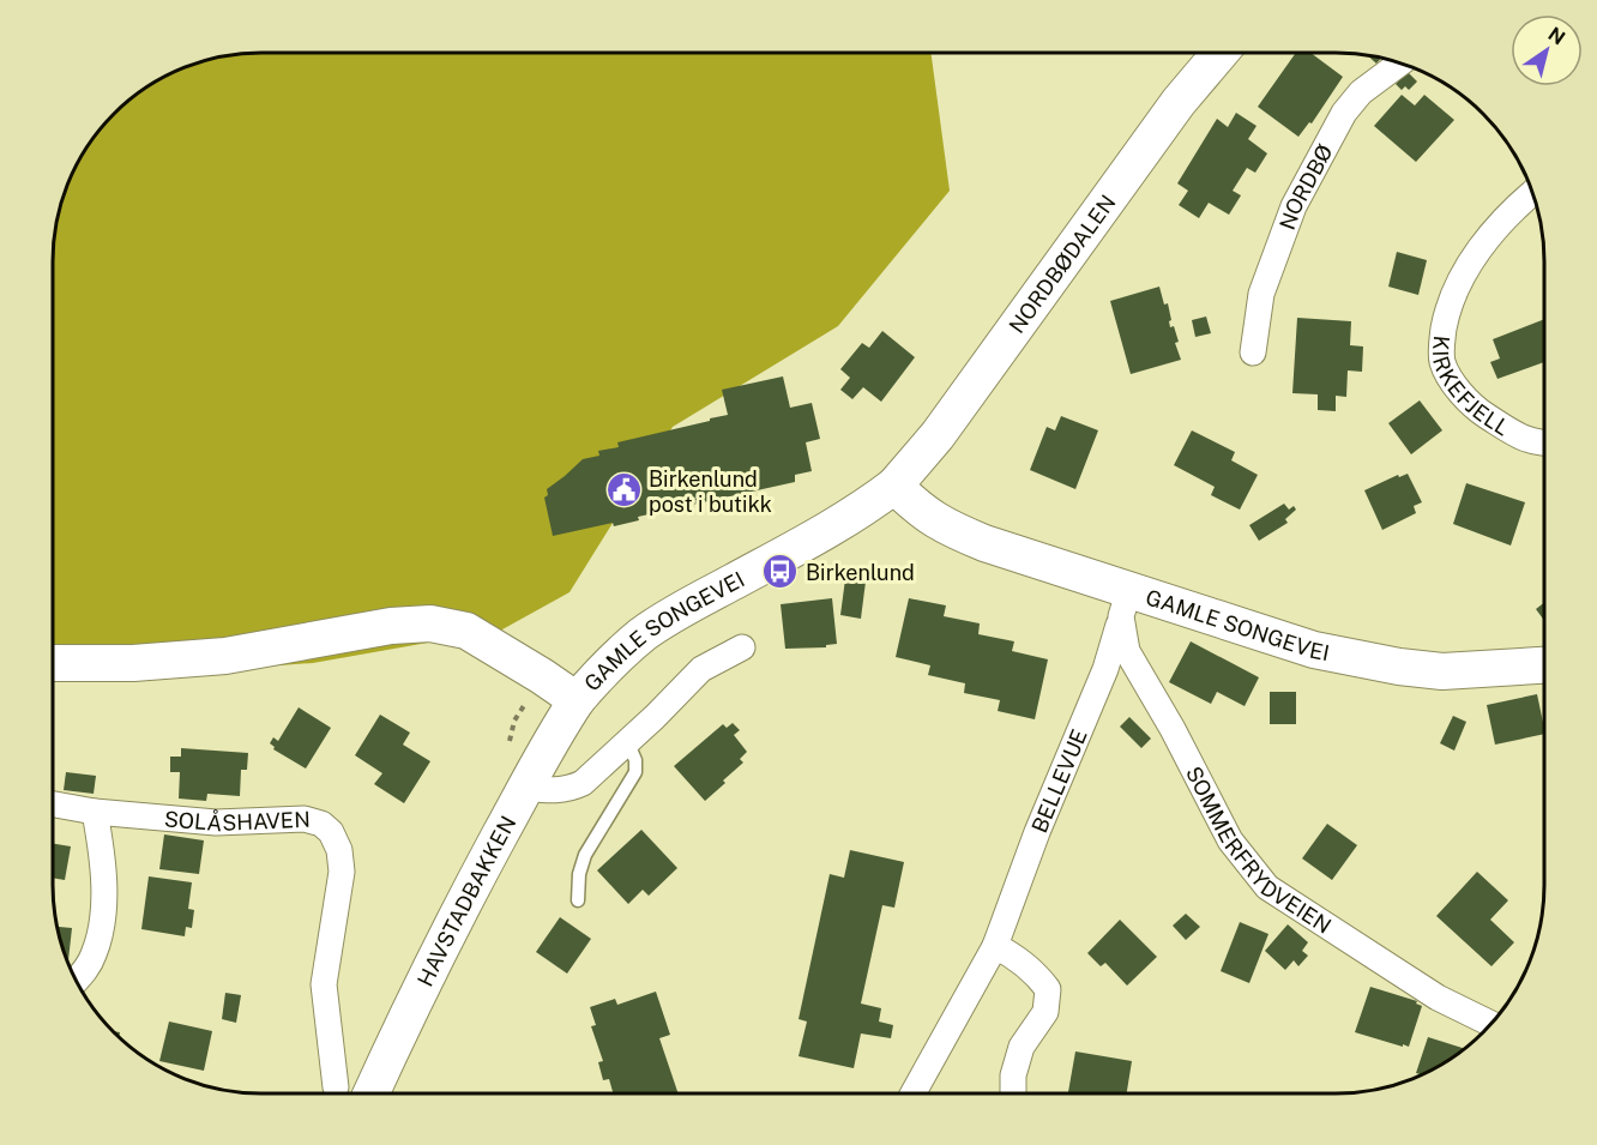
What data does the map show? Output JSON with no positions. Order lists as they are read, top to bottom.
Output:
{
  "streets": {
    "main road": ["NORDBØDALEN", "GAMLE SONGEVEI", "HAVSTADBAKKEN"],
    "street": [
      "NORDBØ",
      "KIRKEFJELL",
      "BELLEVUE",
      "SOLÅSHAVEN",
      "SOMMERFRYDVEIEN"
    ]
  },
  "crossings": [
    ["NORDBØDALEN", "GAMLE SONGEVEI"],
    ["GAMLE SONGEVEI", "BELLEVUE"],
    ["GAMLE SONGEVEI", "SOMMERFRYDVEIEN"],
    ["GAMLE SONGEVEI", "HAVSTADBAKKEN"],
    ["BELLEVUE", "SOMMERFRYDVEIEN"]
  ],
  "places": {
    "public building": ["Birkenlund post i butikk"],
    "bus stop": ["Birkenlund"]
  },
  "north": "top right"
}
